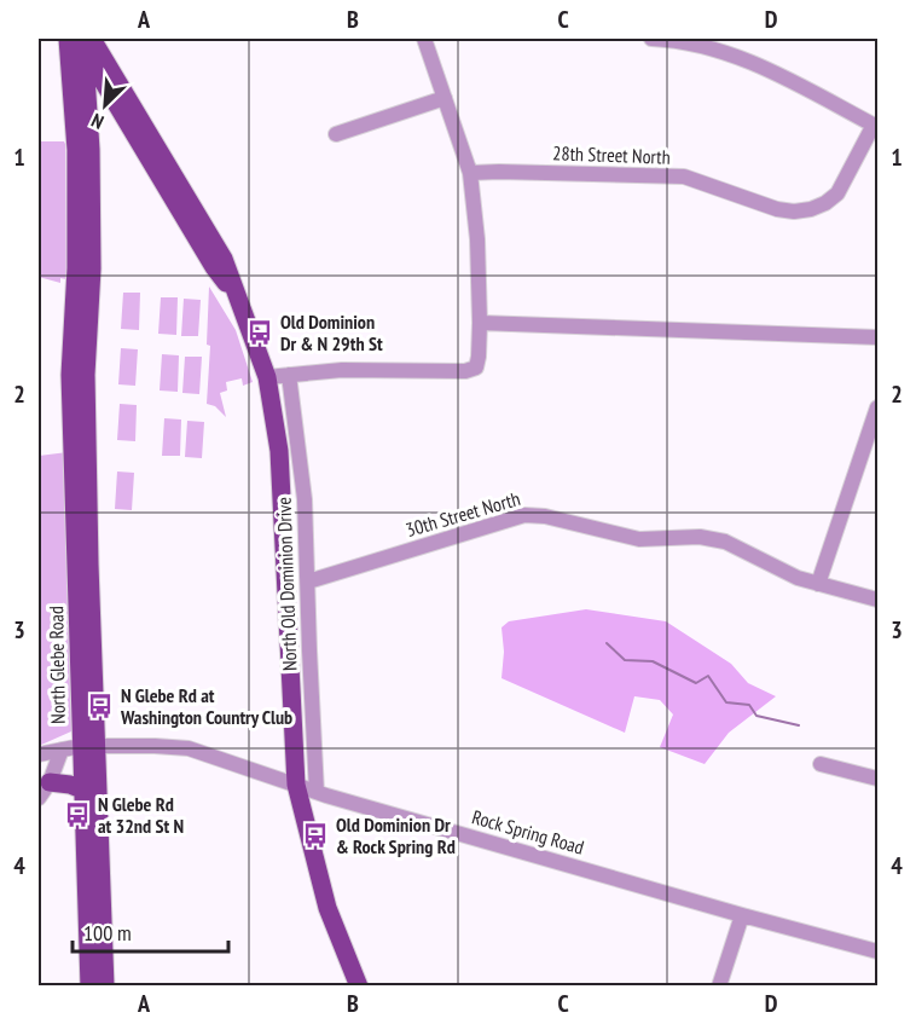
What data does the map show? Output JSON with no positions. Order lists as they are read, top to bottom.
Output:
{
  "streets": {
    "main road": ["North Glebe Road"],
    "street": [
      "28th Street North",
      "30th Street North",
      "North Old Dominion Drive",
      "Rock Spring Road"
    ]
  },
  "crossings": [
    ["30th Street North", "North Old Dominion Drive"],
    ["North Old Dominion Drive", "Rock Spring Road"],
    ["North Glebe Road", "Rock Spring Road"]
  ],
  "places": {
    "bus stop": [
      "Old Dominion Dr & N 29th St",
      "N Glebe Rd at Washington Country Club",
      "N Glebe Rd at 32nd St N",
      "Old Dominion Dr & Rock Spring Rd"
    ]
  },
  "scale_bar": "100 m",
  "north": "bottom left",
  "grid": {
    "columns": [
      "A",
      "B",
      "C",
      "D"
    ],
    "rows": [
      "1",
      "2",
      "3",
      "4"
    ]
  }
}
